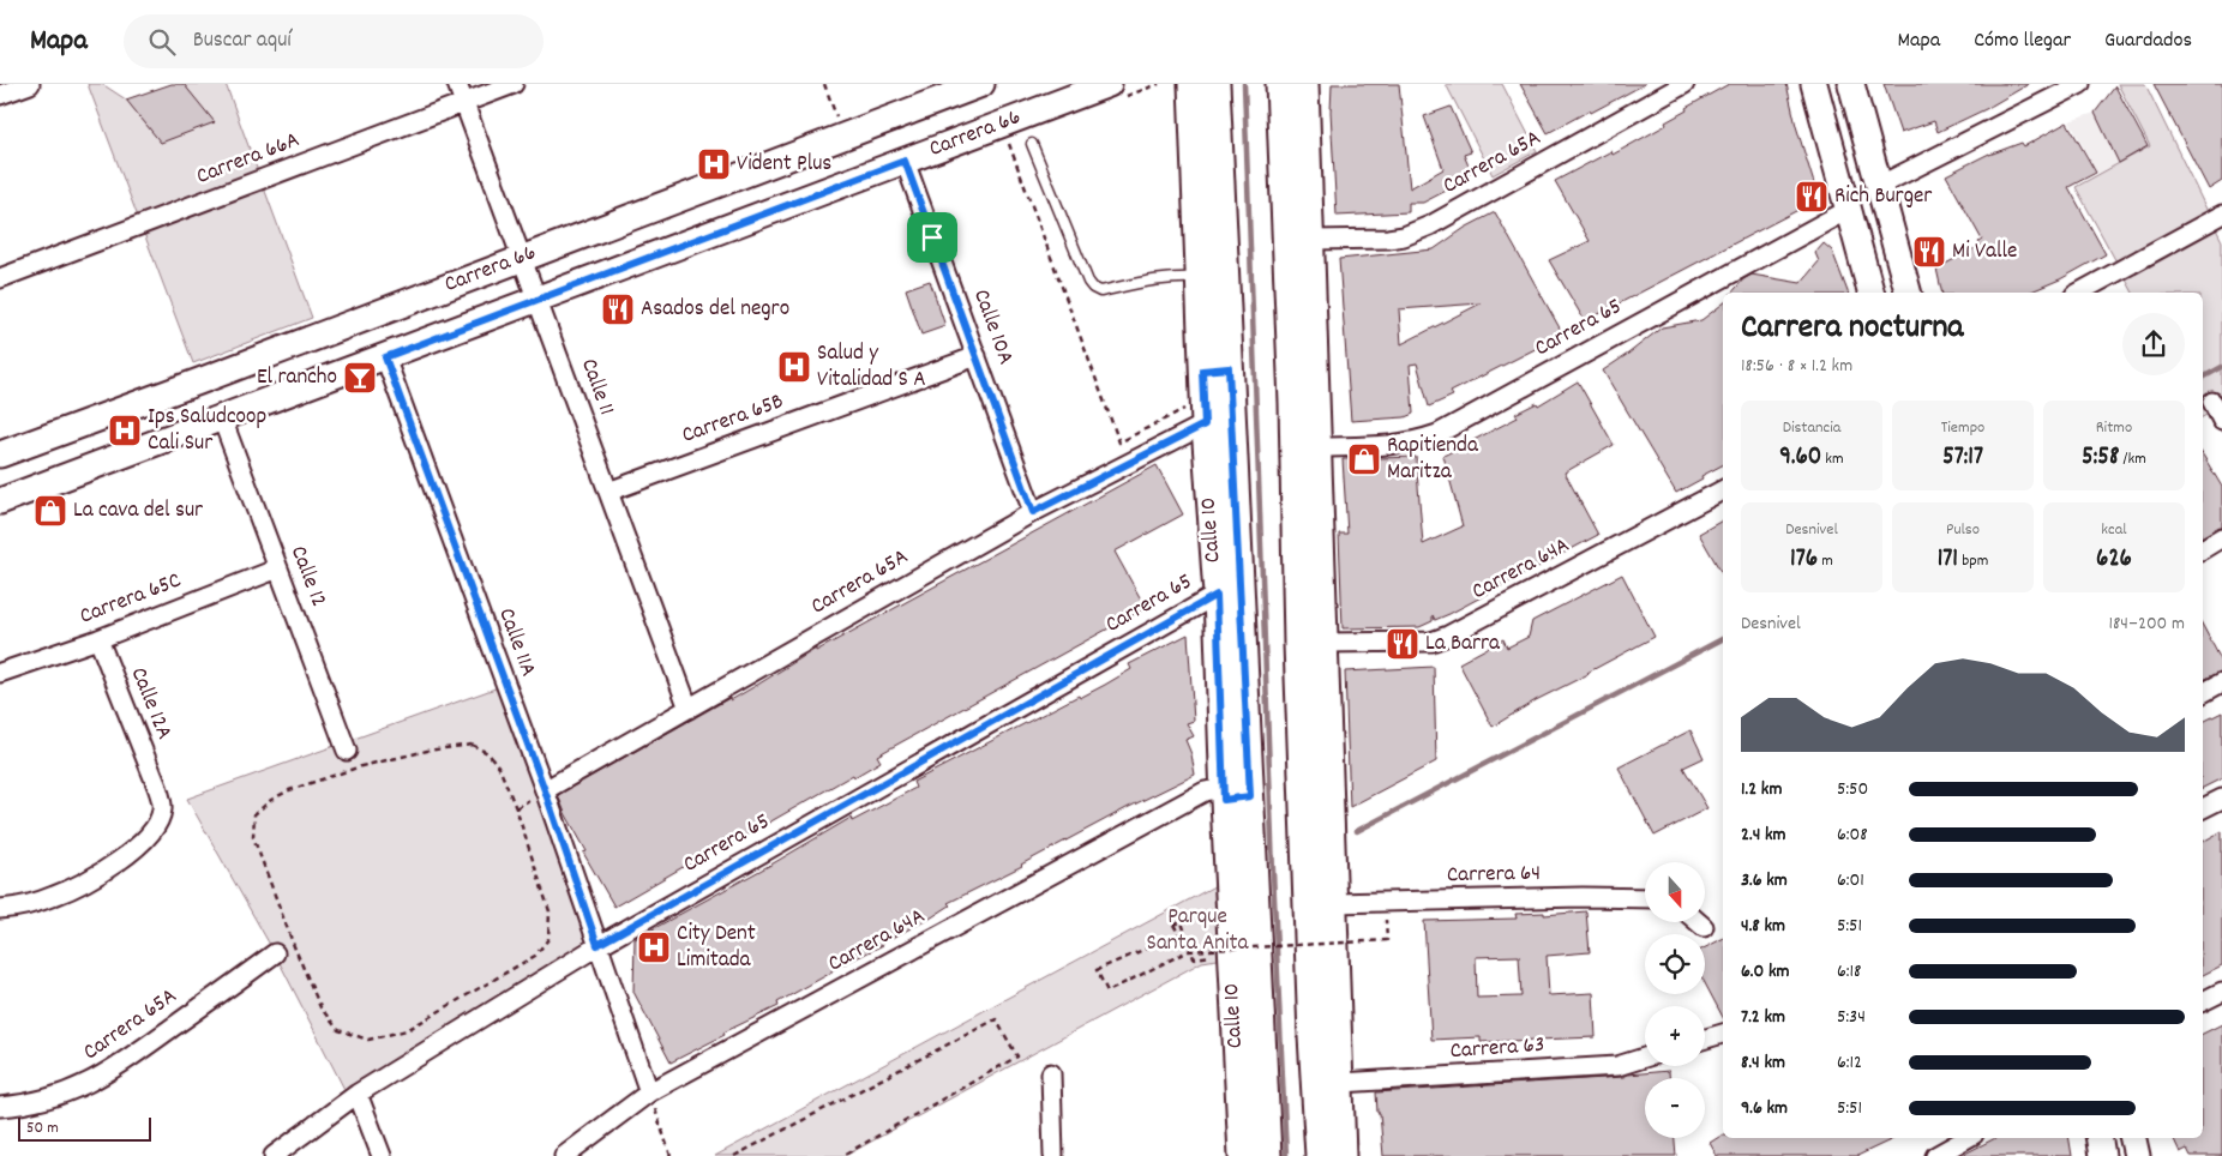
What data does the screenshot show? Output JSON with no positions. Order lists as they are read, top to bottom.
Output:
{
  "streets": {
    "main road": ["Carrera 66", "Calle 10"],
    "street": [
      "Carrera 66A",
      "Carrera 65A",
      "Calle 10A",
      "Carrera 65",
      "Calle 11",
      "Carrera 65B",
      "Carrera 64A",
      "Calle 12",
      "Carrera 65C",
      "Calle 11A",
      "Calle 12A",
      "Carrera 64",
      "Carrera 63"
    ]
  },
  "crossings": [
    ["Carrera 66", "Calle 10A"],
    ["Carrera 66", "Calle 11"],
    ["Carrera 66", "Calle 12"],
    ["Carrera 66", "Calle 11A"],
    ["Carrera 66A", "Calle 11"],
    ["Carrera 65A", "Calle 10A"],
    ["Carrera 65A", "Calle 11"],
    ["Carrera 65A", "Calle 10"],
    ["Carrera 65A", "Calle 11A"],
    ["Calle 10A", "Carrera 65B"],
    ["Carrera 65", "Calle 10"],
    ["Carrera 65", "Calle 11A"],
    ["Calle 11", "Carrera 65B"],
    ["Calle 10", "Carrera 64A"],
    ["Carrera 64A", "Calle 11A"],
    ["Calle 12", "Carrera 65C"],
    ["Carrera 65C", "Calle 12A"]
  ],
  "parks": ["Parque Santa Anita"],
  "places": {
    "hospital": [
      "Vident Plus",
      "Salud y Vitalidad S A",
      "Ips Saludcoop Cali Sur",
      "City Dent Limitada"
    ],
    "restaurant": [
      "Rich Burger",
      "Mi Valle",
      "Asados del negro",
      "La Barra"
    ],
    "bar": ["El rancho"],
    "shop": ["Rapitienda Maritza", "La cava del sur"]
  },
  "scale_bar": "50 m",
  "north": "bottom",
  "page": {
    "header": "Mapa",
    "search": "Buscar aquí",
    "nav": ["Mapa", "Cómo llegar", "Guardados"],
    "heading": ["Carrera nocturna", "18:56 · 8 × 1.2 km"],
    "stats": [
      ["Distancia", "9.60 km"],
      ["Tiempo", "57:17"],
      ["Ritmo", "5:58 /km"],
      ["Desnivel", "176 m"],
      ["Pulso", "171 bpm"],
      ["kcal", "626"]
    ],
    "chart": ["Desnivel", "184–200 m"],
    "list": [
      {
        "name": "1.2 km",
        "note": "5:50"
      },
      {
        "name": "2.4 km",
        "note": "6:08"
      },
      {
        "name": "3.6 km",
        "note": "6:01"
      },
      {
        "name": "4.8 km",
        "note": "5:51"
      },
      {
        "name": "6.0 km",
        "note": "6:18"
      },
      {
        "name": "7.2 km",
        "note": "5:34"
      },
      {
        "name": "8.4 km",
        "note": "6:12"
      },
      {
        "name": "9.6 km",
        "note": "5:51"
      }
    ],
    "map_buttons": ["+", "−"],
    "scale": "50 m"
  }
}
